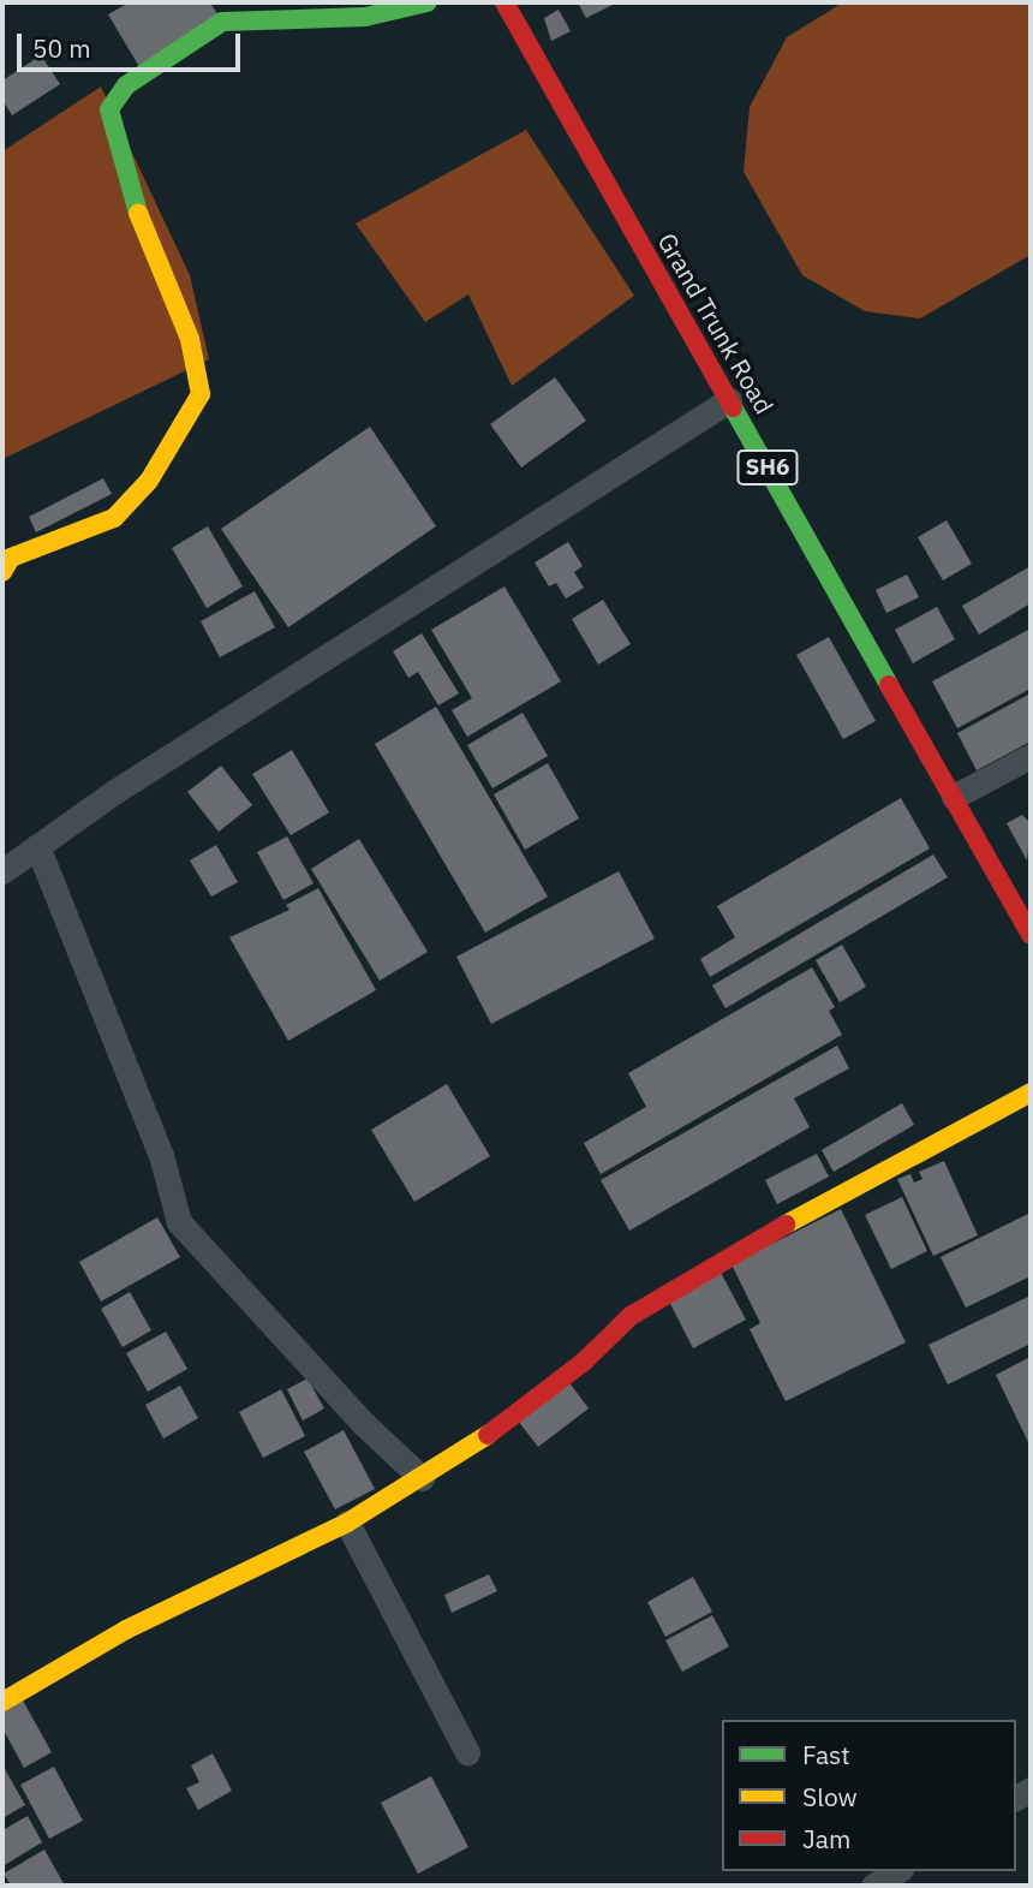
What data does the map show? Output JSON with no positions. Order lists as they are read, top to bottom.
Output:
{
  "streets": {
    "street": ["Grand Trunk Road", "SH6"]
  },
  "legend": ["Fast", "Slow", "Jam"],
  "scale_bar": "50 m"
}
